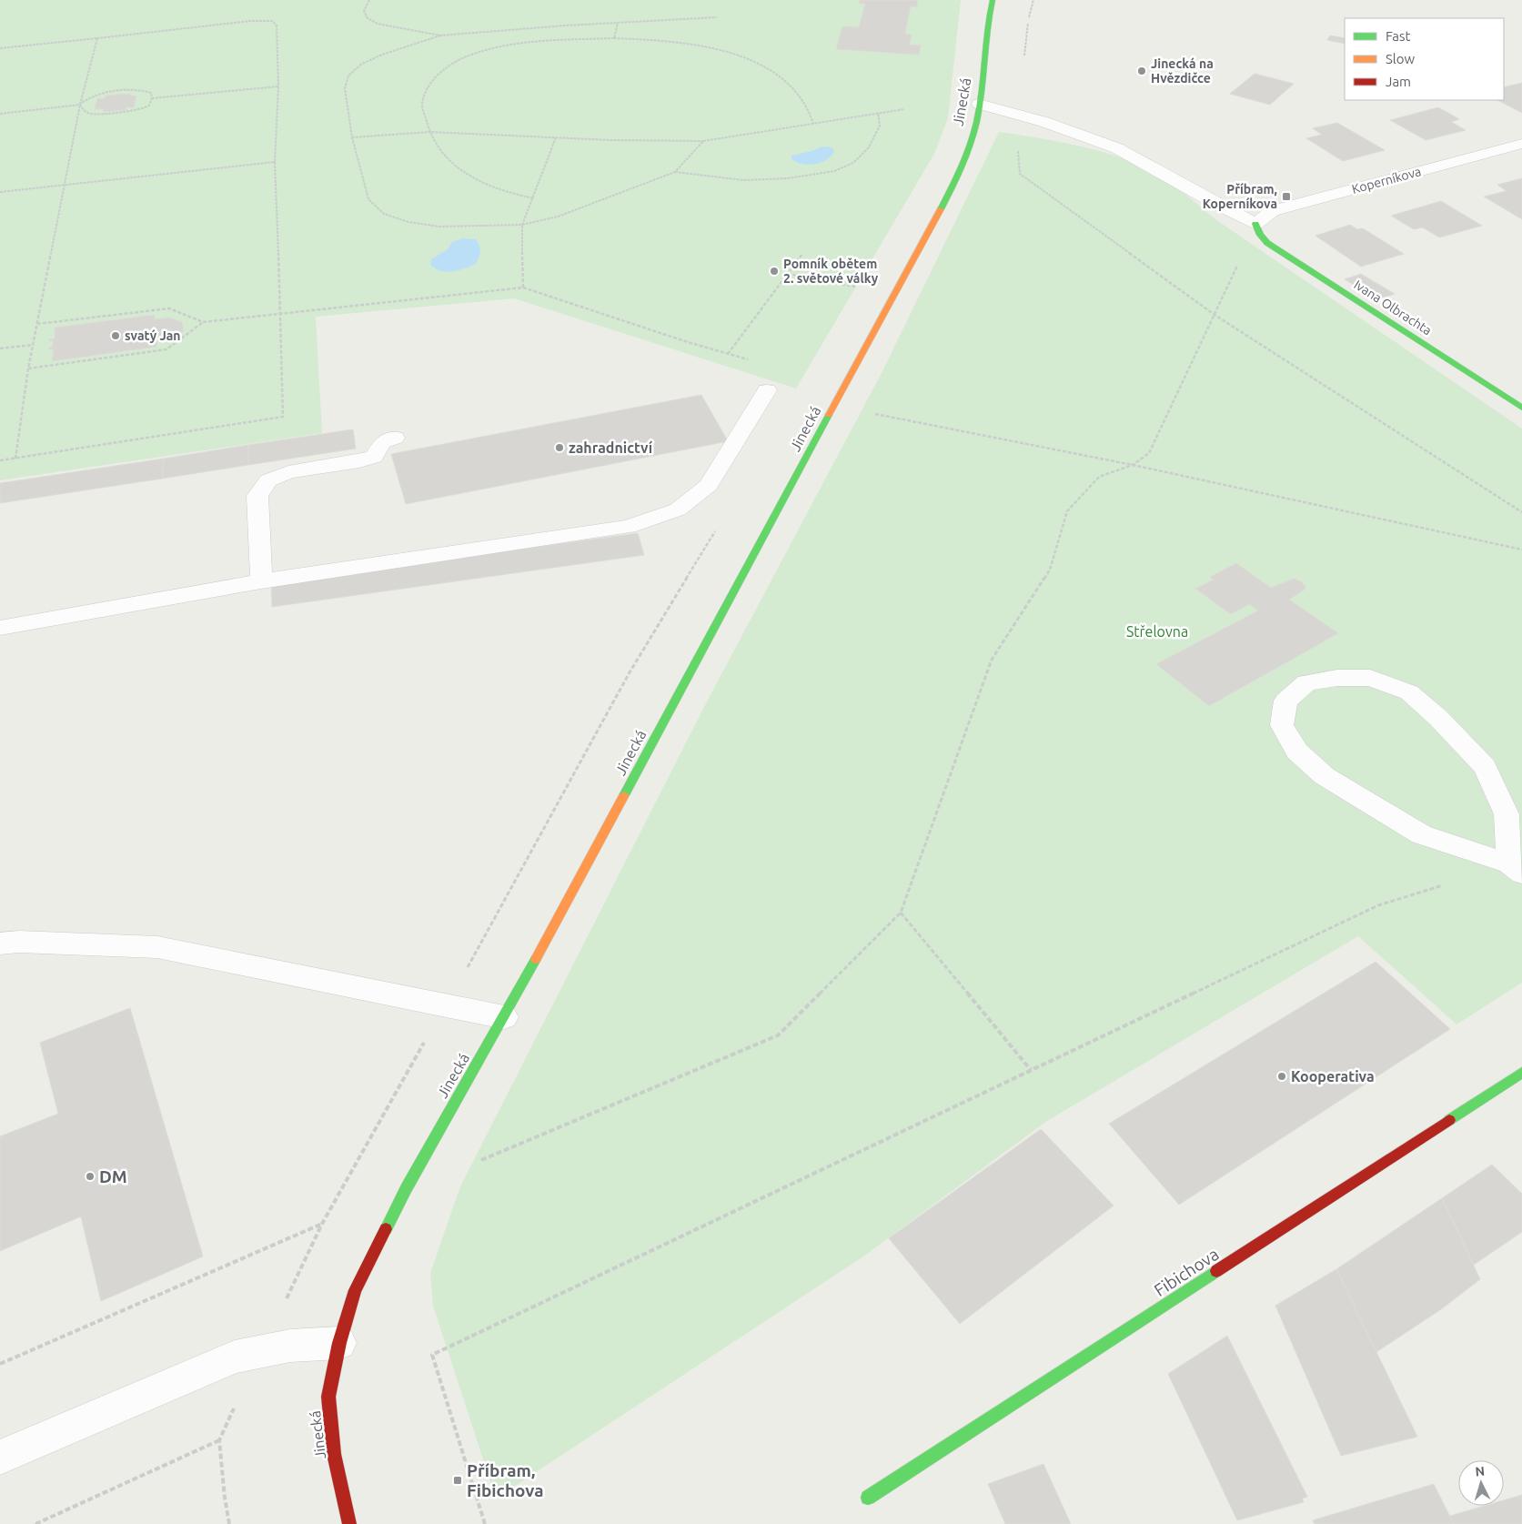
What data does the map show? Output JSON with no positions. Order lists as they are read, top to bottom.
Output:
{
  "streets": {
    "street": [
      "Jinecká",
      "Koperníkova",
      "Ivana Olbrachta",
      "Fibichova"
    ]
  },
  "crossings": [
    ["Koperníkova", "Ivana Olbrachta"]
  ],
  "parks": ["Střelovna"],
  "places": {
    "other": [
      "Jinecká na Hvězdičce",
      "Pomník obětem 2. světové války",
      "svatý Jan",
      "zahradnictví",
      "Kooperativa",
      "DM"
    ],
    "transit": ["Příbram, Koperníkova", "Příbram, Fibichova"]
  },
  "legend": ["Fast", "Slow", "Jam"],
  "north": "top"
}
